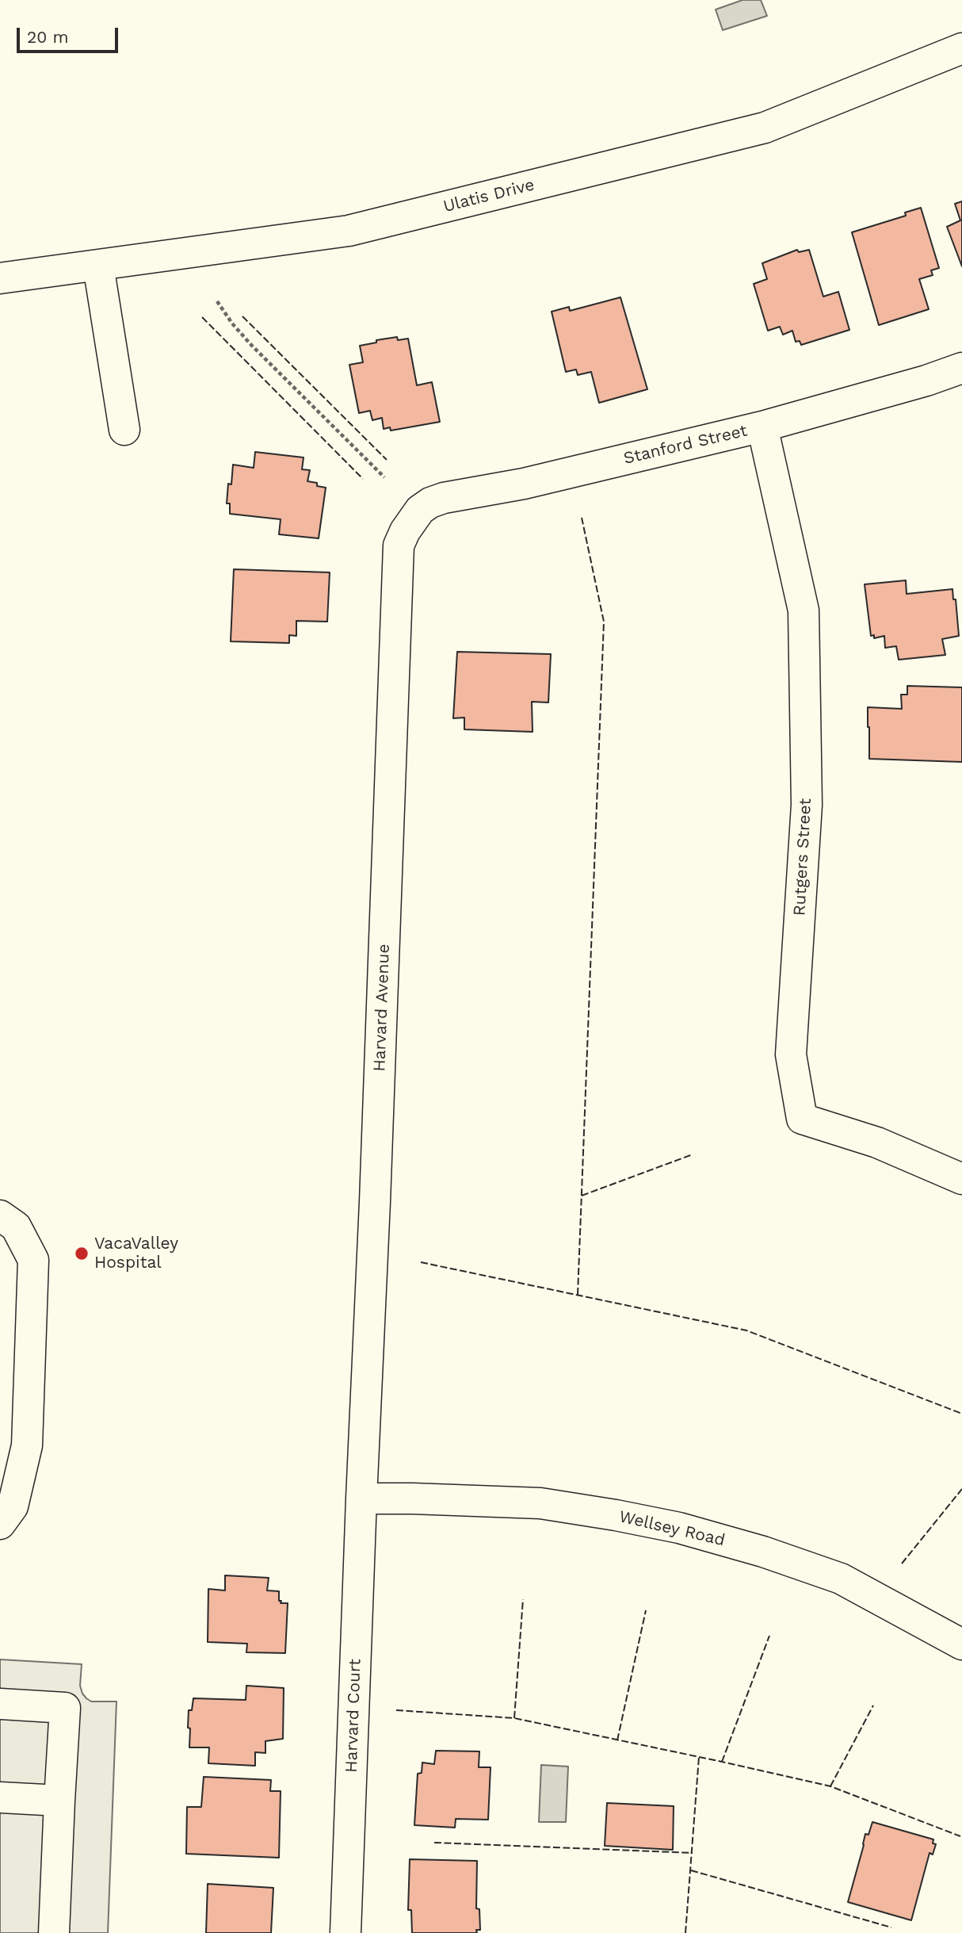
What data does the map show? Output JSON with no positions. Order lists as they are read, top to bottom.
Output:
{
  "streets": {
    "street": [
      "Ulatis Drive",
      "Stanford Street",
      "Rutgers Street",
      "Harvard Avenue",
      "Wellsey Road",
      "Harvard Court"
    ]
  },
  "crossings": [
    ["Stanford Street", "Rutgers Street"],
    ["Stanford Street", "Harvard Avenue"],
    ["Harvard Avenue", "Wellsey Road"],
    ["Harvard Avenue", "Harvard Court"],
    ["Wellsey Road", "Harvard Court"]
  ],
  "places": ["VacaValley Hospital"],
  "scale_bar": "20 m"
}
